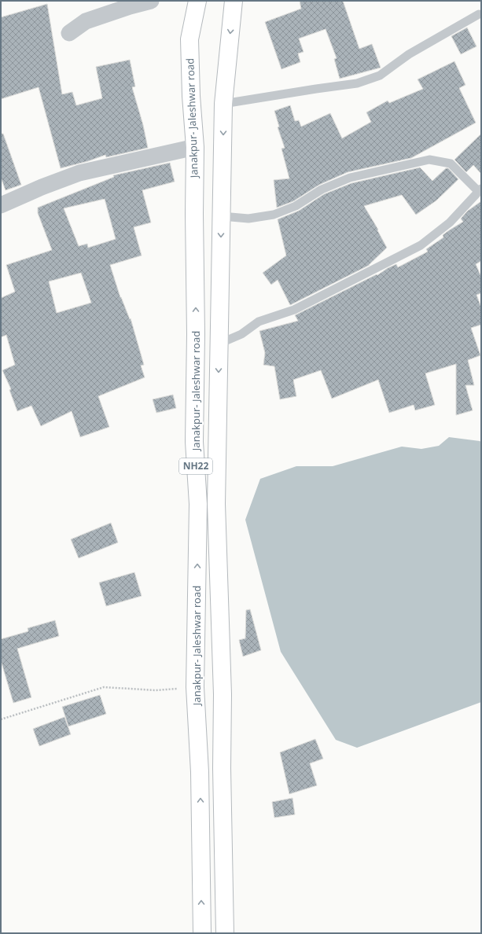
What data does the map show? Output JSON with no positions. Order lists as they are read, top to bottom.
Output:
{
  "streets": {
    "highway": ["Janakpur- Jaleshwar road", "NH22"]
  }
}
